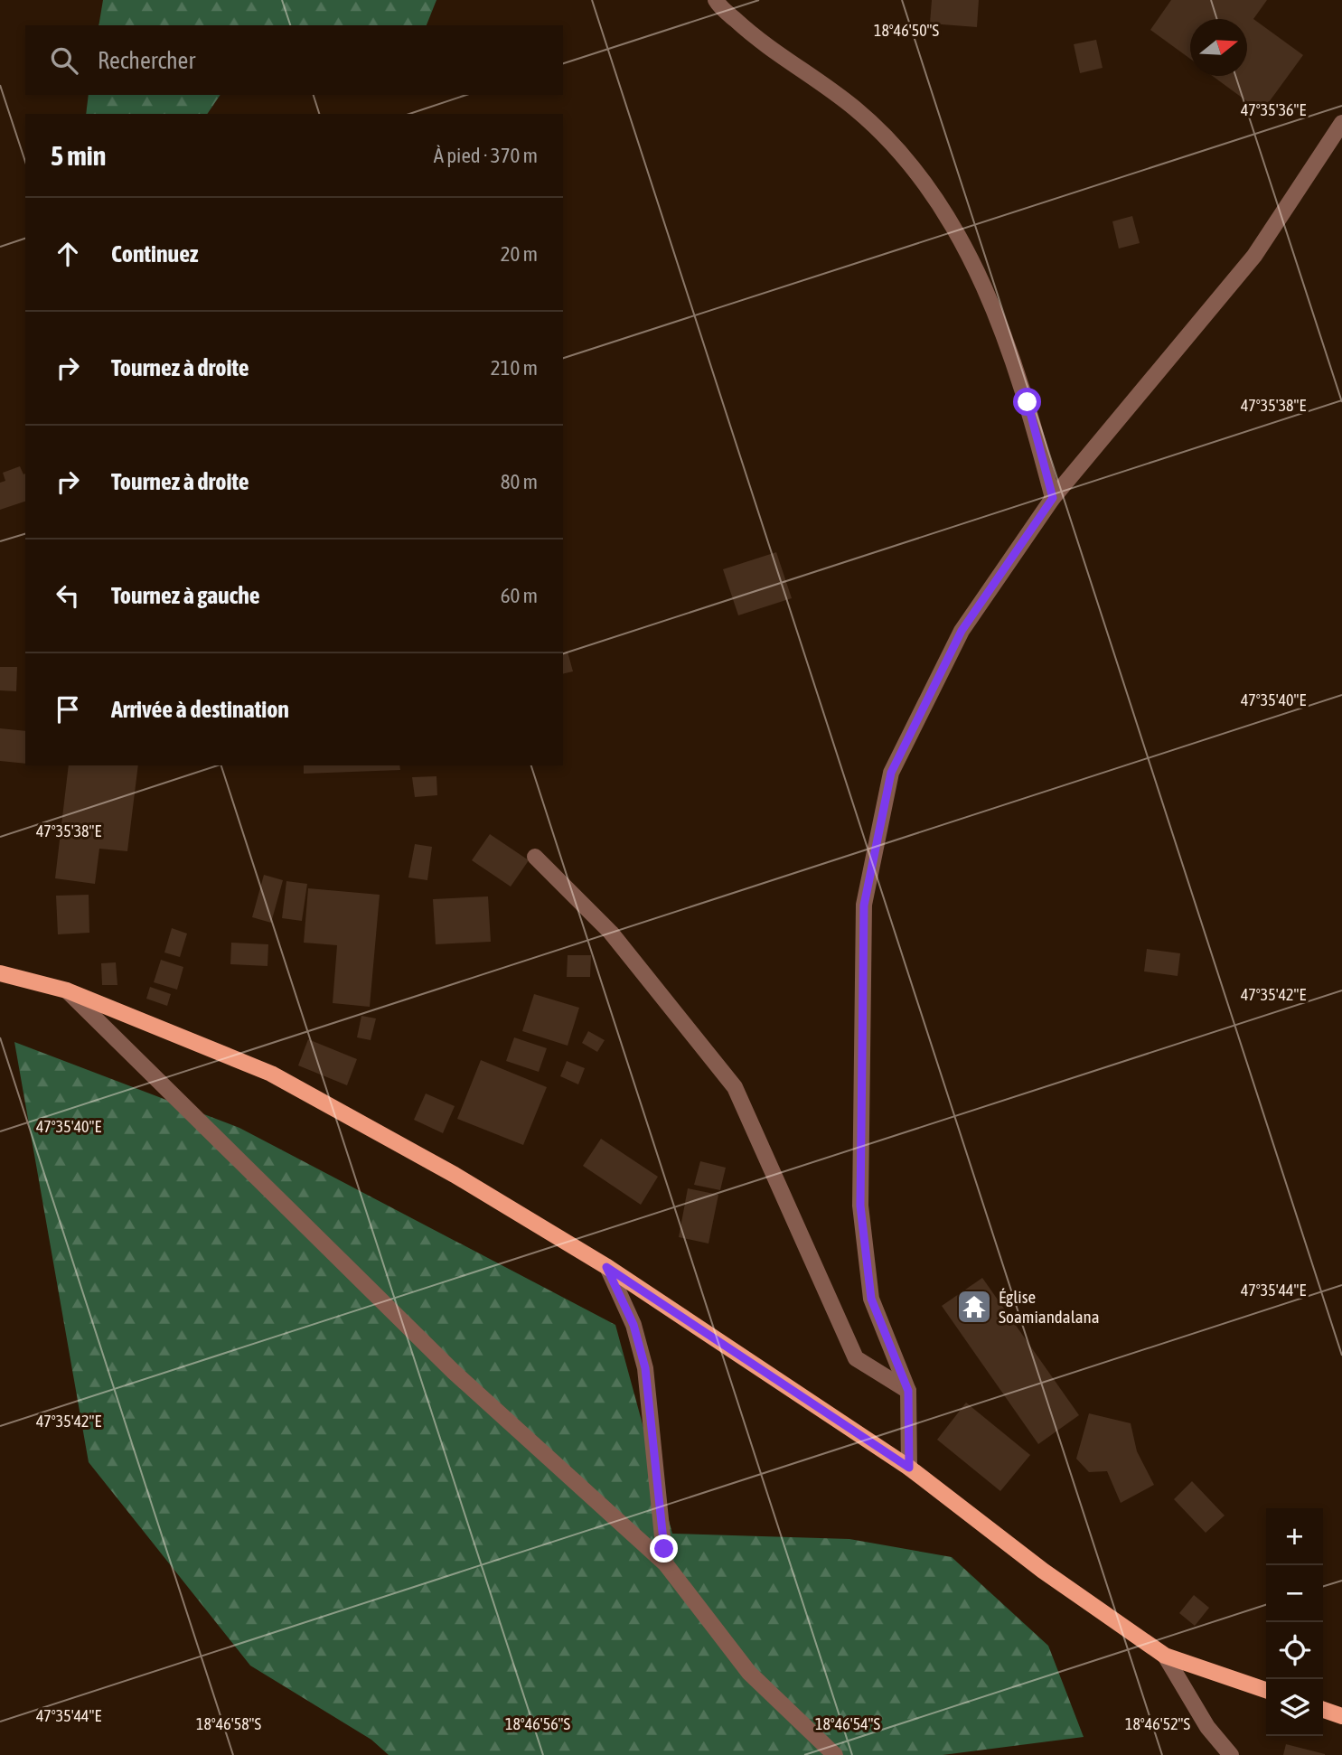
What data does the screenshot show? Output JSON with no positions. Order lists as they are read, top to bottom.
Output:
{
  "places": {
    "temple": ["Église Soamiandalana"]
  },
  "north": "right",
  "page": {
    "search": "Rechercher",
    "heading": ["5 min", "À pied · 370 m"],
    "list": [
      ["Continuez", "20 m"],
      ["Tournez à droite", "210 m"],
      ["Tournez à droite", "80 m"],
      ["Tournez à gauche", "60 m"],
      "Arrivée à destination"
    ],
    "map_buttons": ["+", "−"]
  },
  "coordinates": [
    "18°46'50\"S",
    "47°35'36\"E",
    "47°35'38\"E",
    "47°35'40\"E",
    "47°35'42\"E",
    "47°35'44\"E",
    "18°46'58\"S",
    "18°46'56\"S",
    "18°46'54\"S",
    "18°46'52\"S"
  ]
}
